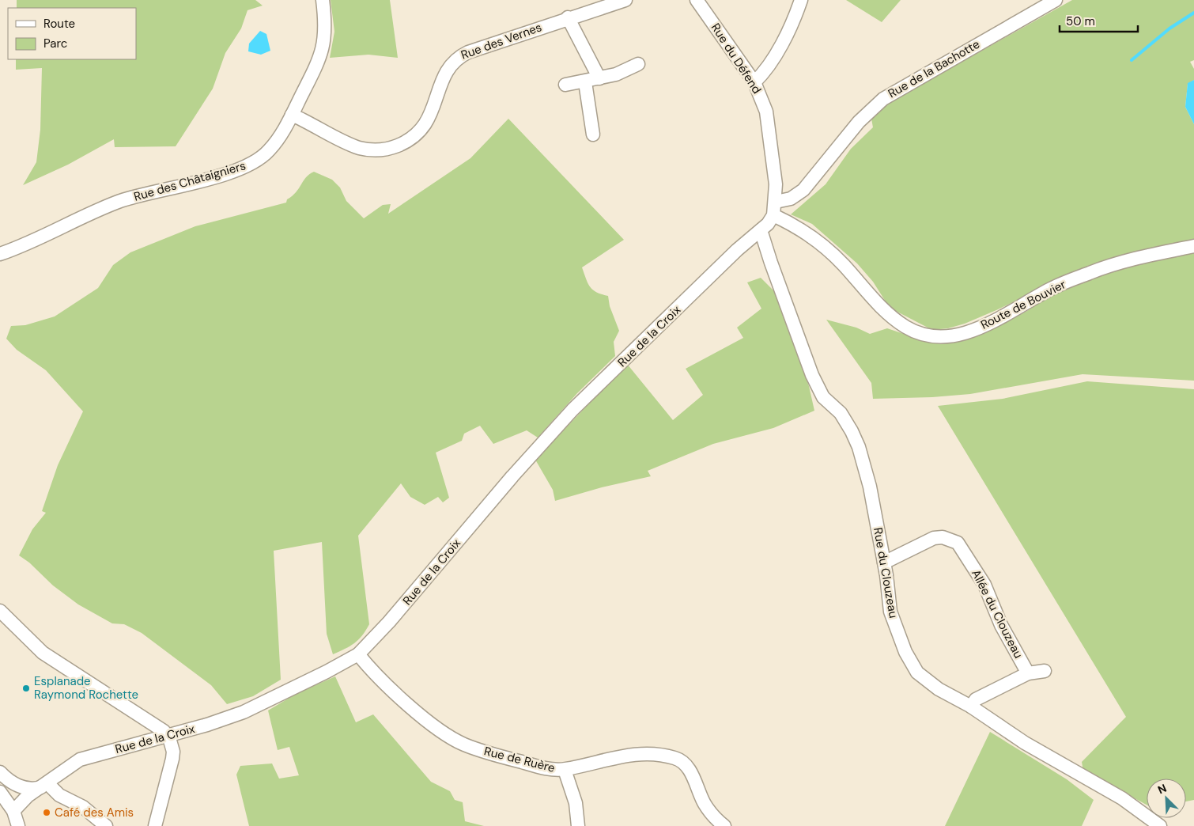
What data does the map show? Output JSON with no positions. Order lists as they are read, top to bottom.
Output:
{
  "streets": {
    "street": [
      "Rue des Vernes",
      "Rue du Défend",
      "Rue de la Bachotte",
      "Rue des Châtaigniers",
      "Route de Bouvier",
      "Rue de la Croix",
      "Rue du Clouzeau",
      "Allée du Clouzeau",
      "Rue de Ruère"
    ]
  },
  "crossings": [
    ["Rue des Vernes", "Rue des Châtaigniers"],
    ["Rue du Défend", "Rue de la Bachotte"],
    ["Rue du Défend", "Route de Bouvier"],
    ["Rue du Défend", "Rue de la Croix"],
    ["Route de Bouvier", "Rue de la Croix"],
    ["Rue de la Croix", "Rue du Clouzeau"],
    ["Rue de la Croix", "Rue de Ruère"],
    ["Rue du Clouzeau", "Allée du Clouzeau"]
  ],
  "places": ["Esplanade Raymond Rochette", "Café des Amis"],
  "legend": ["Route", "Parc"],
  "scale_bar": "50 m",
  "north": "top left"
}
